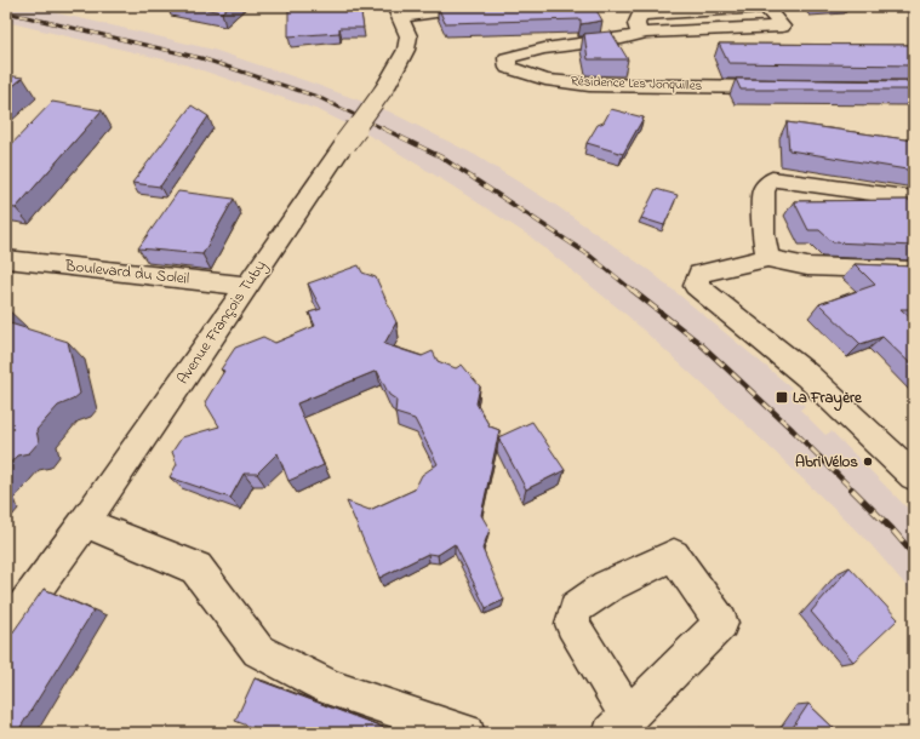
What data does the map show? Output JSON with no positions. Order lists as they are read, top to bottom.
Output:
{
  "streets": {
    "street": ["Résidence Les Jonquilles", "Boulevard du Soleil", "Avenue François Tuby"]
  },
  "crossings": [
    ["Boulevard du Soleil", "Avenue François Tuby"]
  ],
  "places": {
    "transit": ["La Frayère"],
    "other": ["Abri Vélos"]
  }
}
